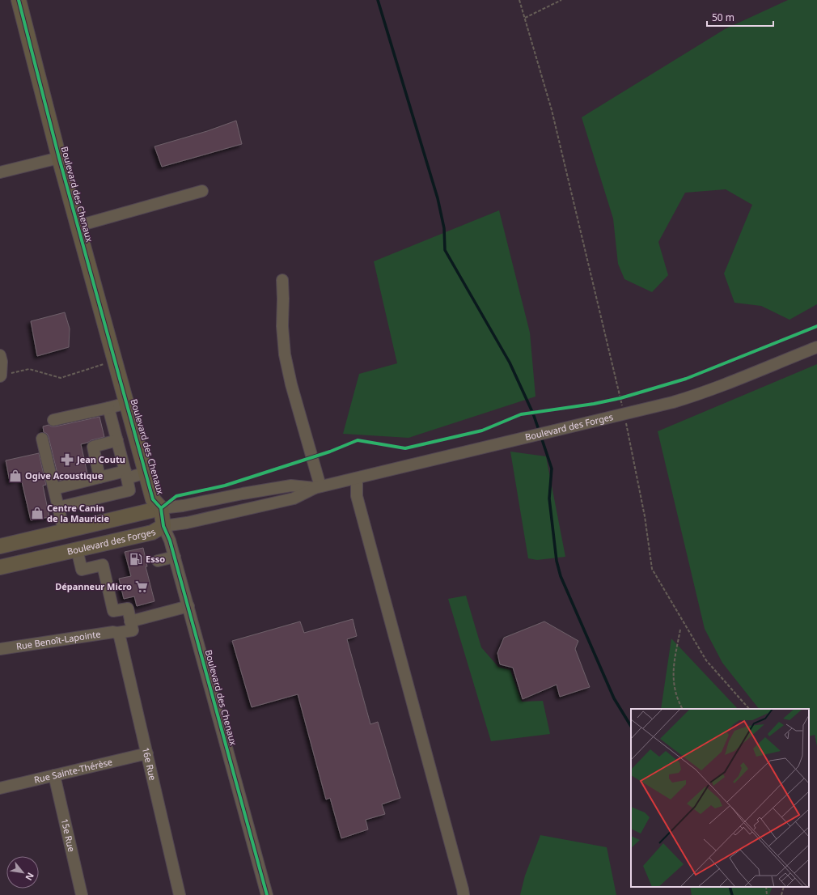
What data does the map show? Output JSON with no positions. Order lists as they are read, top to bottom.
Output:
{
  "streets": {
    "main road": ["Boulevard des Chenaux", "Boulevard des Forges"],
    "street": [
      "Rue Benoît-Lapointe",
      "16e Rue",
      "Rue Sainte-Thérèse",
      "15e Rue"
    ]
  },
  "crossings": [
    ["Boulevard des Chenaux", "Boulevard des Forges"],
    ["Rue Benoît-Lapointe", "16e Rue"],
    ["16e Rue", "Rue Sainte-Thérèse"],
    ["Rue Sainte-Thérèse", "15e Rue"]
  ],
  "places": {
    "pharmacy": ["Jean Coutu"],
    "shop": ["Ogive Acoustique", "Centre Canin de la Mauricie"],
    "fuel station": ["Esso"],
    "supermarket": ["Dépanneur Micro"]
  },
  "scale_bar": "50 m",
  "north": "bottom right"
}
